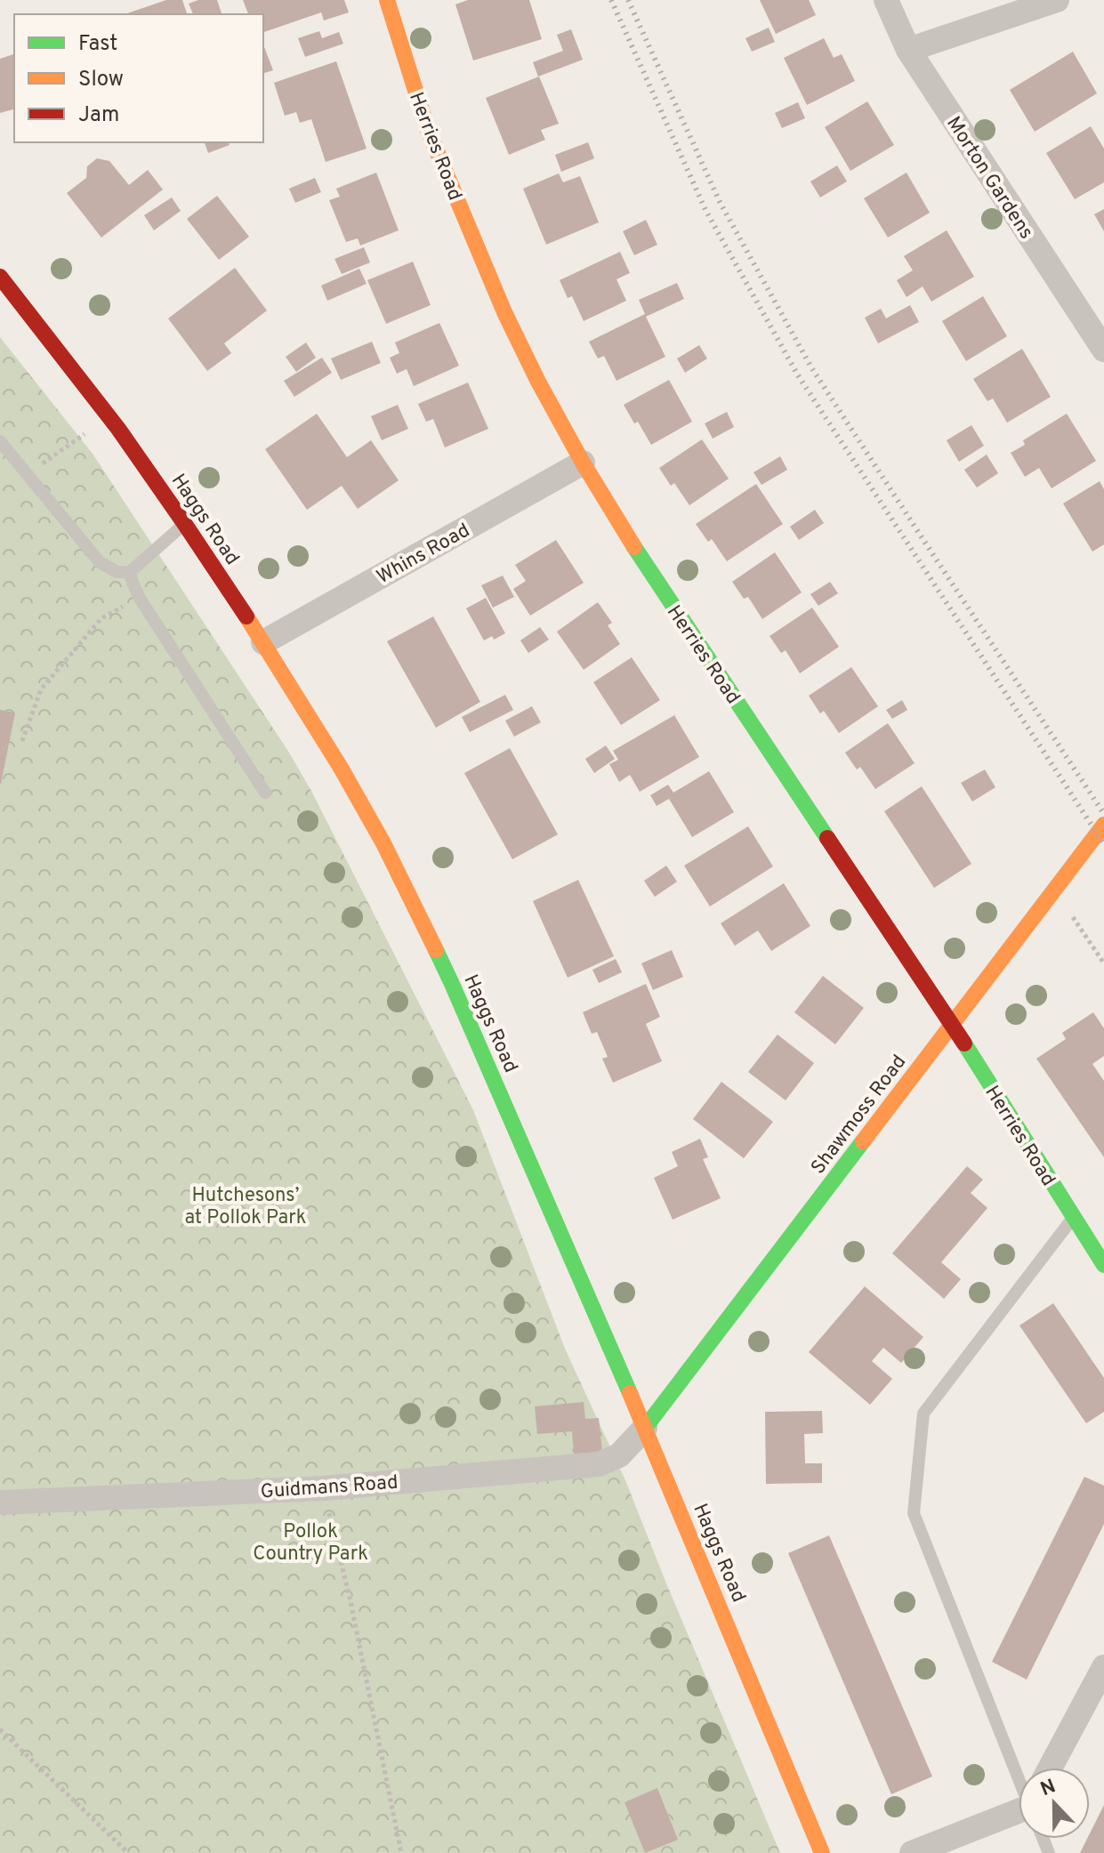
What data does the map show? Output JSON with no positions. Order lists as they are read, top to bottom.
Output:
{
  "streets": {
    "street": [
      "Herries Road",
      "Morton Gardens",
      "Haggs Road",
      "Whins Road",
      "Shawmoss Road",
      "Guidmans Road"
    ]
  },
  "crossings": [
    ["Herries Road", "Whins Road"],
    ["Herries Road", "Shawmoss Road"],
    ["Haggs Road", "Whins Road"],
    ["Haggs Road", "Shawmoss Road"],
    ["Haggs Road", "Guidmans Road"],
    ["Shawmoss Road", "Guidmans Road"]
  ],
  "parks": ["Hutchesons’ at Pollok Park", "Pollok Country Park"],
  "legend": ["Fast", "Slow", "Jam"],
  "north": "top"
}
